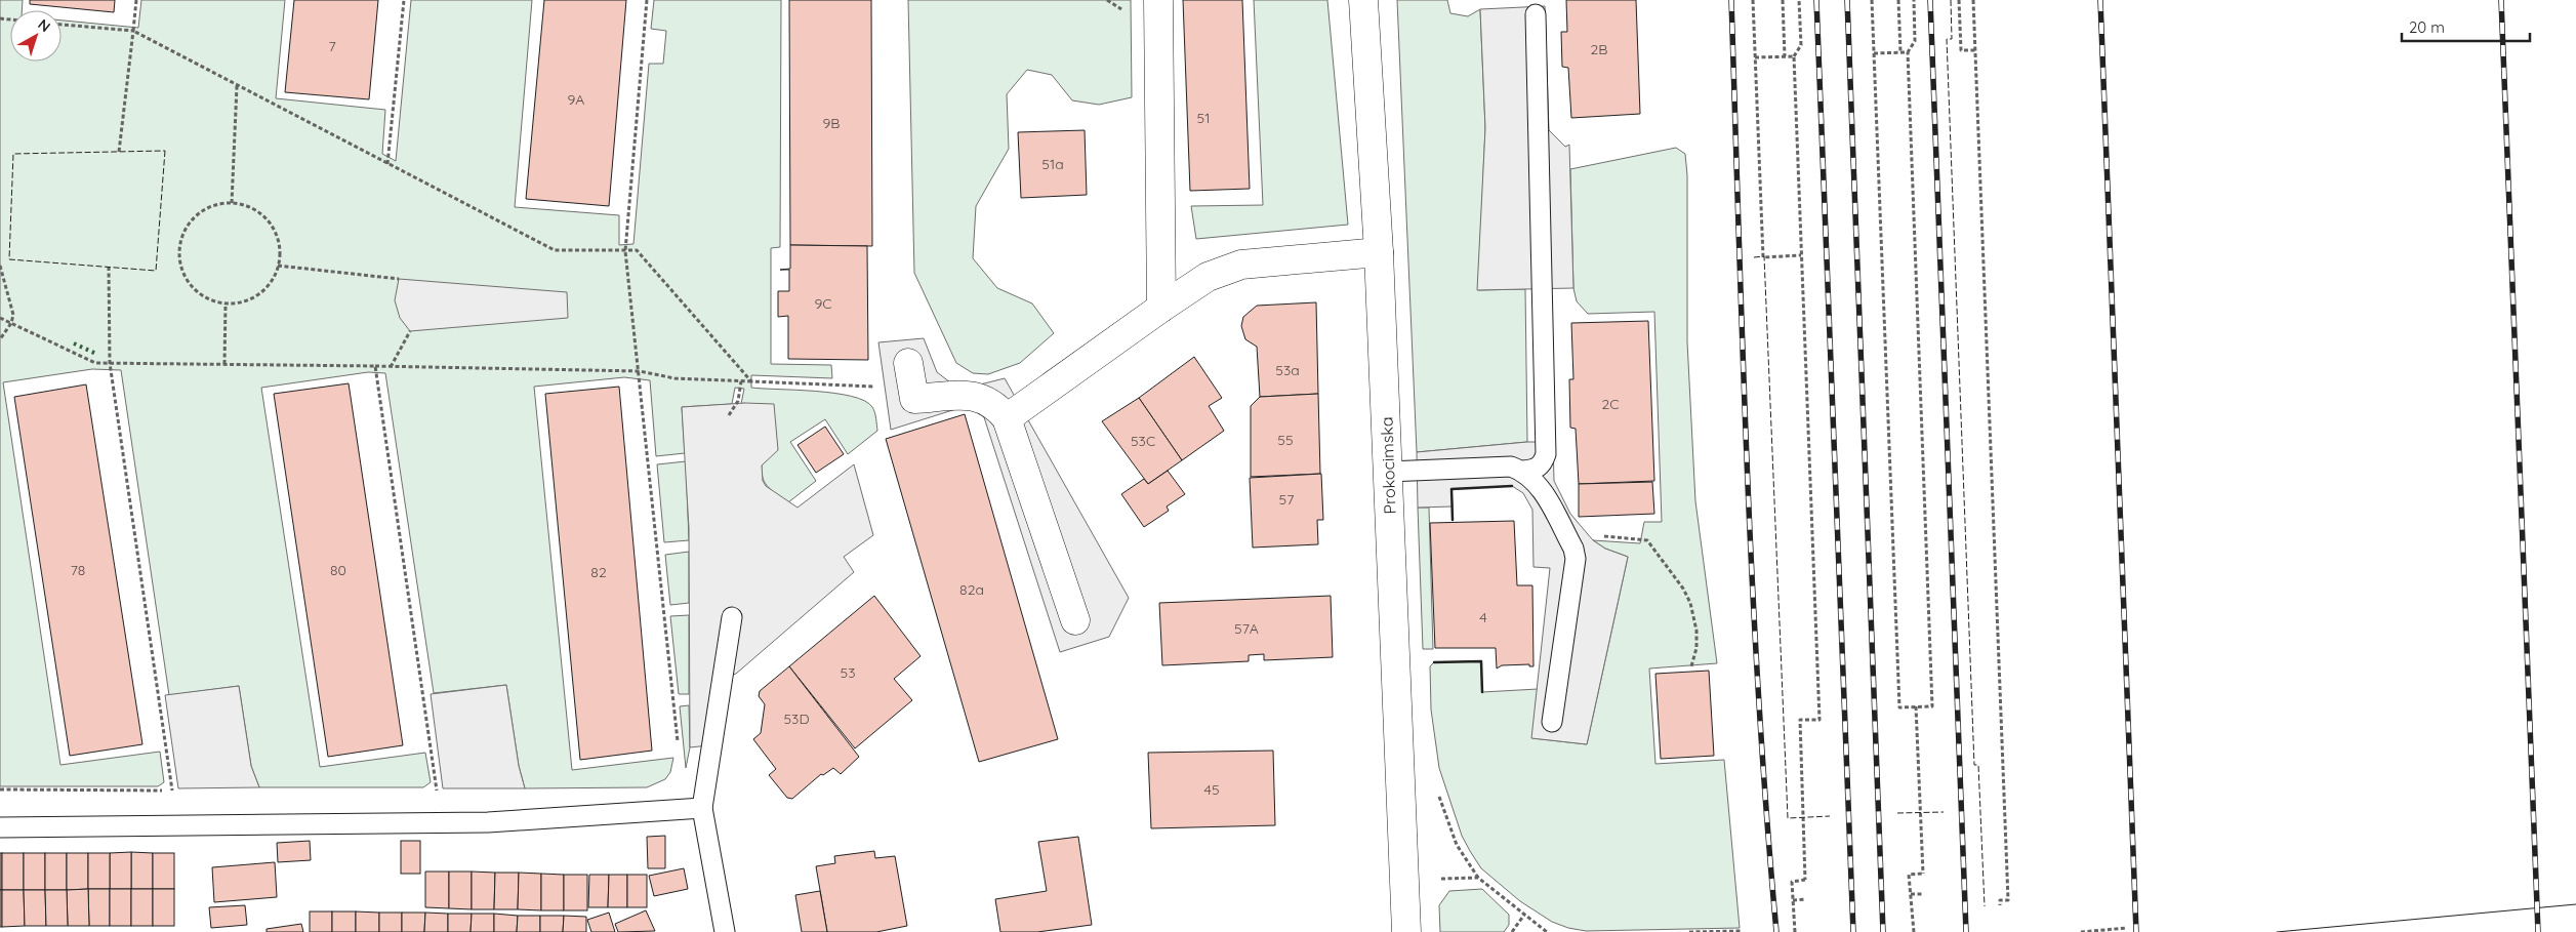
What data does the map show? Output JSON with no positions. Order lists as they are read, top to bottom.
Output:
{
  "streets": {
    "street": ["Prokocimska"]
  },
  "house_numbers": [
    "7",
    "2B",
    "9A",
    "51",
    "9B",
    "51a",
    "9C",
    "53a",
    "2C",
    "55",
    "53C",
    "57",
    "78",
    "80",
    "82",
    "82a",
    "4",
    "57A",
    "53",
    "53D",
    "45"
  ],
  "scale_bar": "20 m",
  "north": "top right"
}
